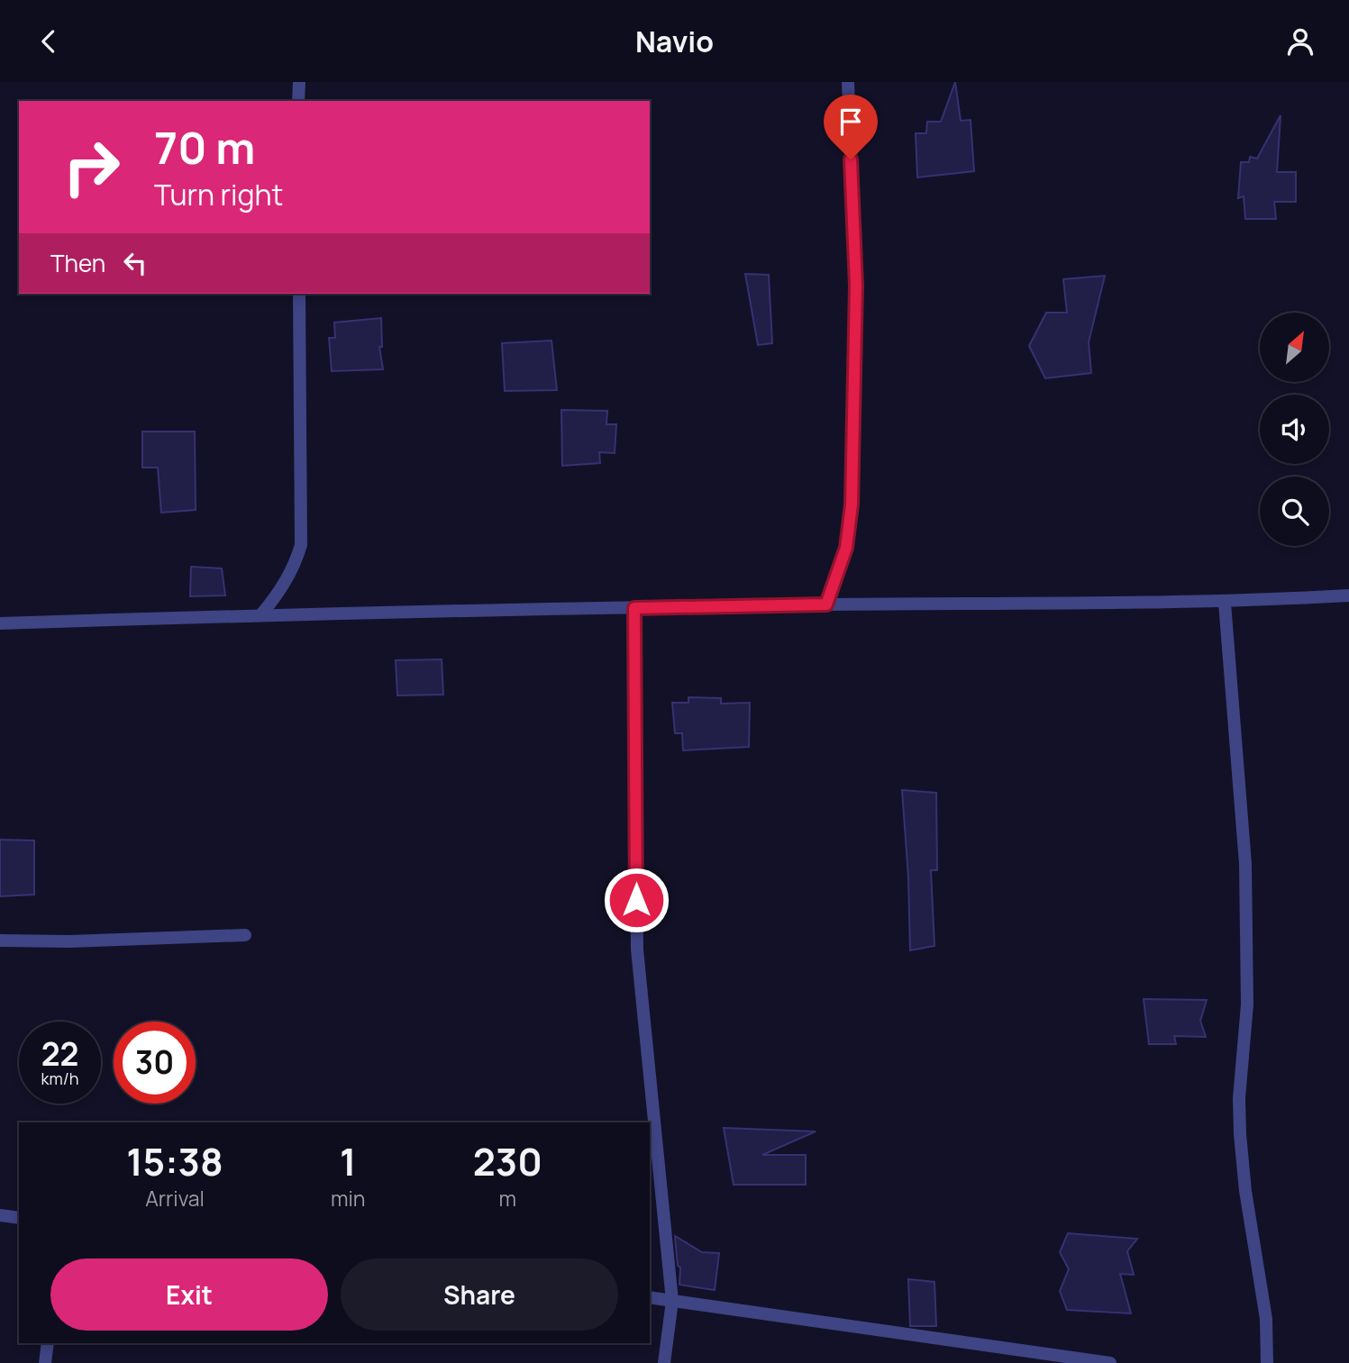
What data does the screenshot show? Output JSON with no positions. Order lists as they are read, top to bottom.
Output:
{
  "north": "top right",
  "page": {
    "header": "Navio",
    "turn": ["70 m", "Turn right"],
    "then": "Then",
    "speed": "22 km/h",
    "limit": "30",
    "eta": [
      "15:38",
      "Arrival",
      "1",
      "min",
      "230",
      "m"
    ],
    "buttons": ["Exit", "Share"]
  }
}
